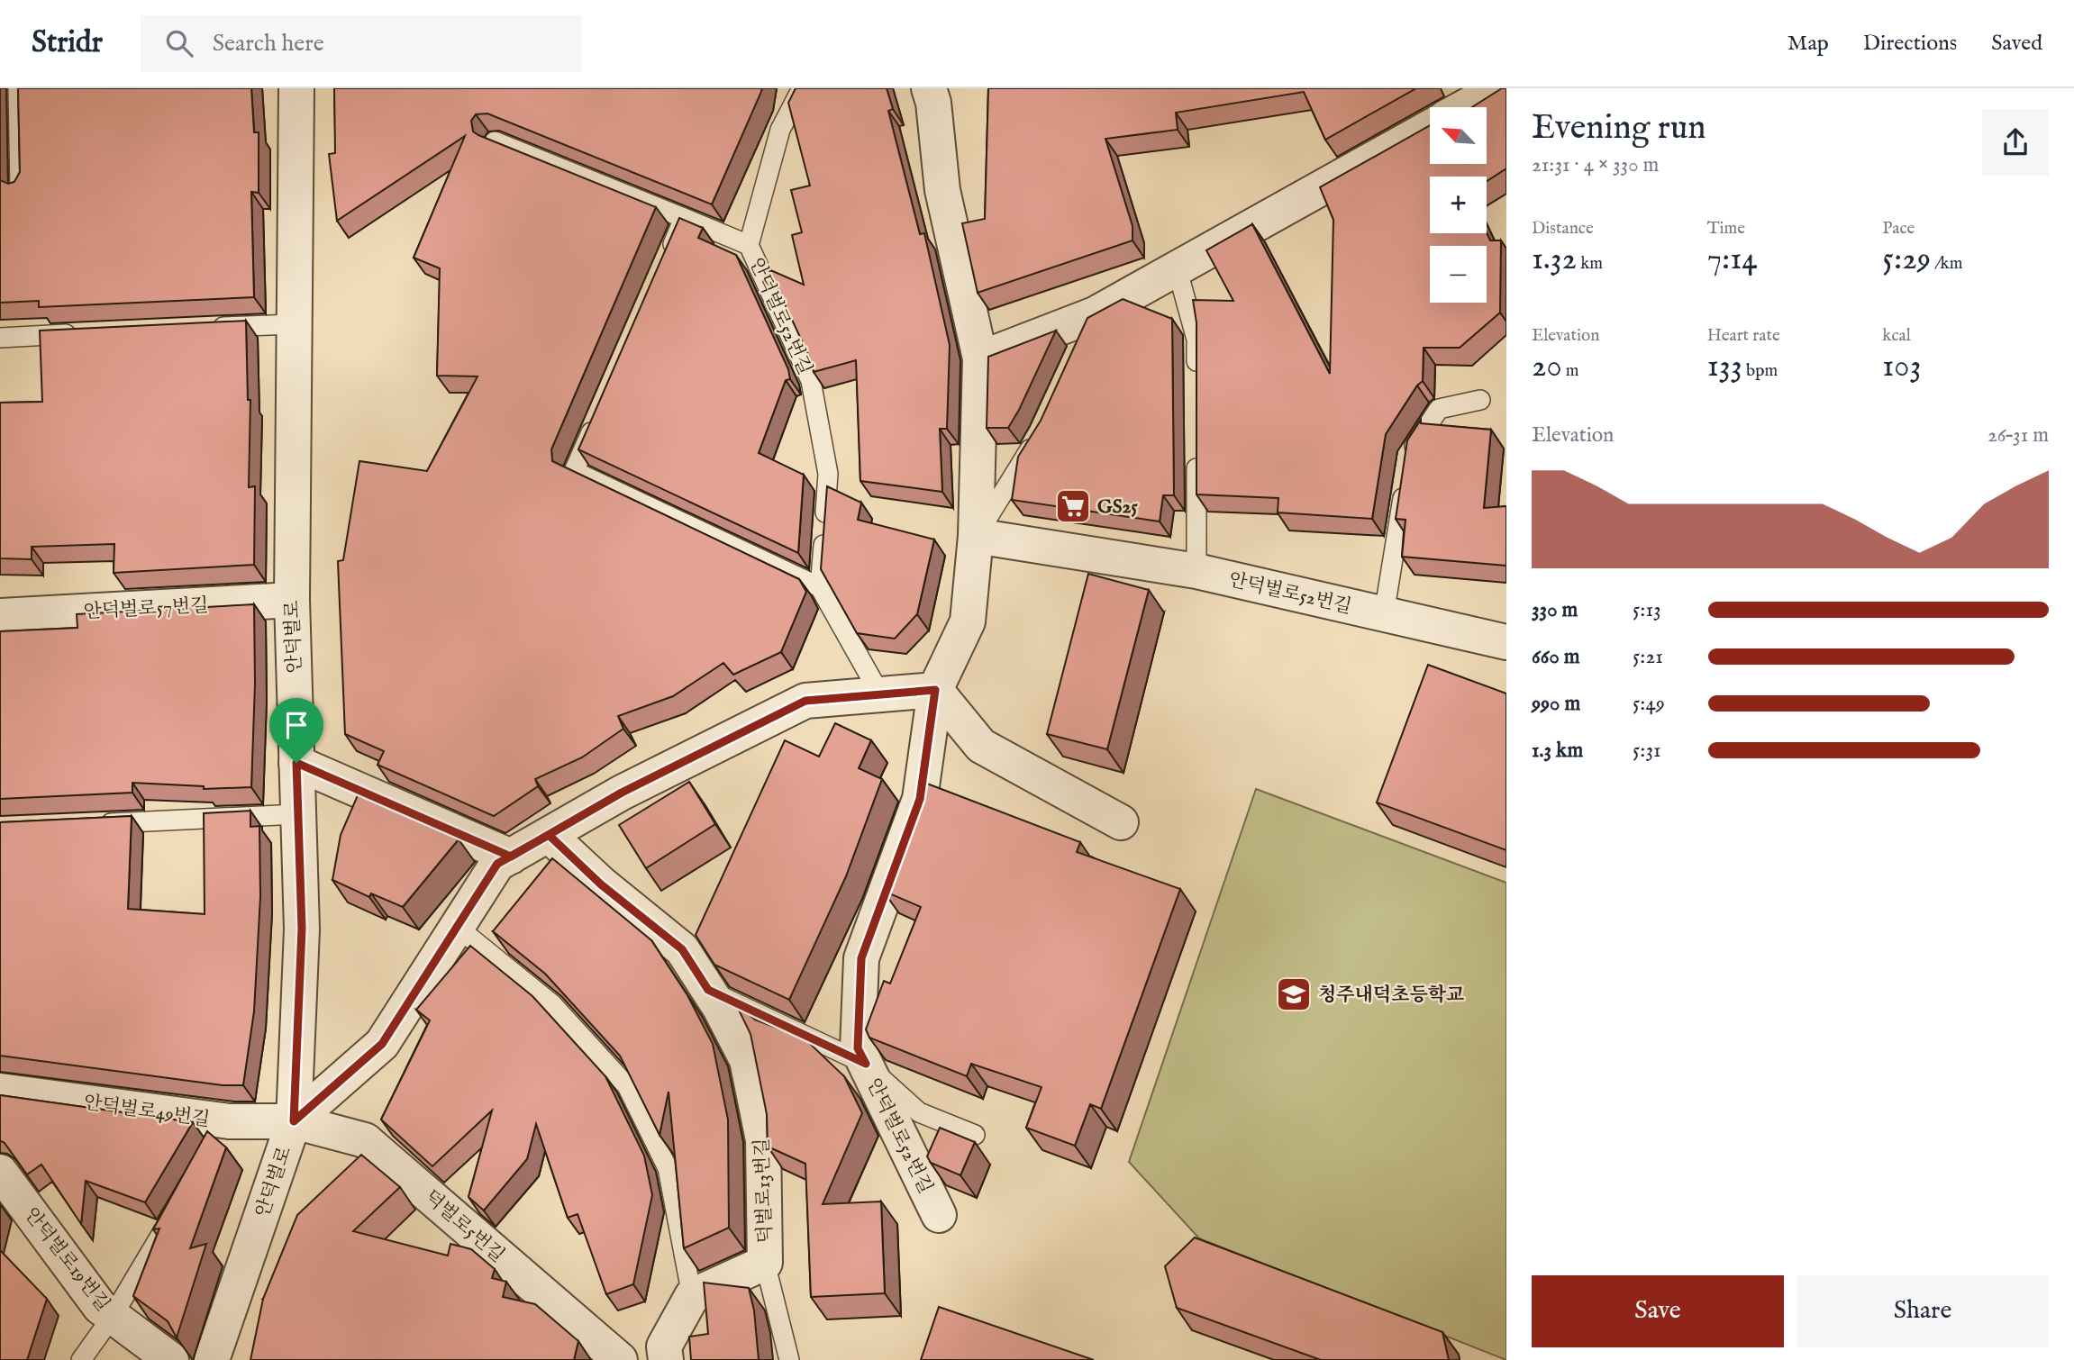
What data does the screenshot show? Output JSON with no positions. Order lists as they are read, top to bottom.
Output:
{
  "streets": {
    "street": [
      "안덕벌로52번길",
      "안덕벌로57번길",
      "안덕벌로",
      "안덕벌로49번길",
      "덕벌로13번길",
      "덕벌로5번길",
      "안덕벌로19번길"
    ]
  },
  "crossings": [
    ["안덕벌로57번길", "안덕벌로"],
    ["안덕벌로", "안덕벌로49번길"],
    ["안덕벌로", "덕벌로5번길"],
    ["안덕벌로49번길", "덕벌로5번길"]
  ],
  "places": {
    "supermarket": ["GS25"],
    "school or university": ["청주내덕초등학교"]
  },
  "north": "top left",
  "page": {
    "header": "Stridr",
    "search": "Search here",
    "nav": ["Map", "Directions", "Saved"],
    "heading": ["Evening run", "21:31 · 4 × 330 m"],
    "map_buttons": ["+", "−"],
    "stats": [
      ["Distance", "1.32 km"],
      ["Time", "7:14"],
      ["Pace", "5:29 /km"],
      ["Elevation", "20 m"],
      ["Heart rate", "133 bpm"],
      ["kcal", "103"]
    ],
    "chart": ["Elevation", "26–31 m"],
    "list": [
      {
        "name": "330 m",
        "note": "5:13"
      },
      {
        "name": "660 m",
        "note": "5:21"
      },
      {
        "name": "990 m",
        "note": "5:49"
      },
      {
        "name": "1.3 km",
        "note": "5:31"
      }
    ],
    "buttons": ["Save", "Share"]
  }
}
